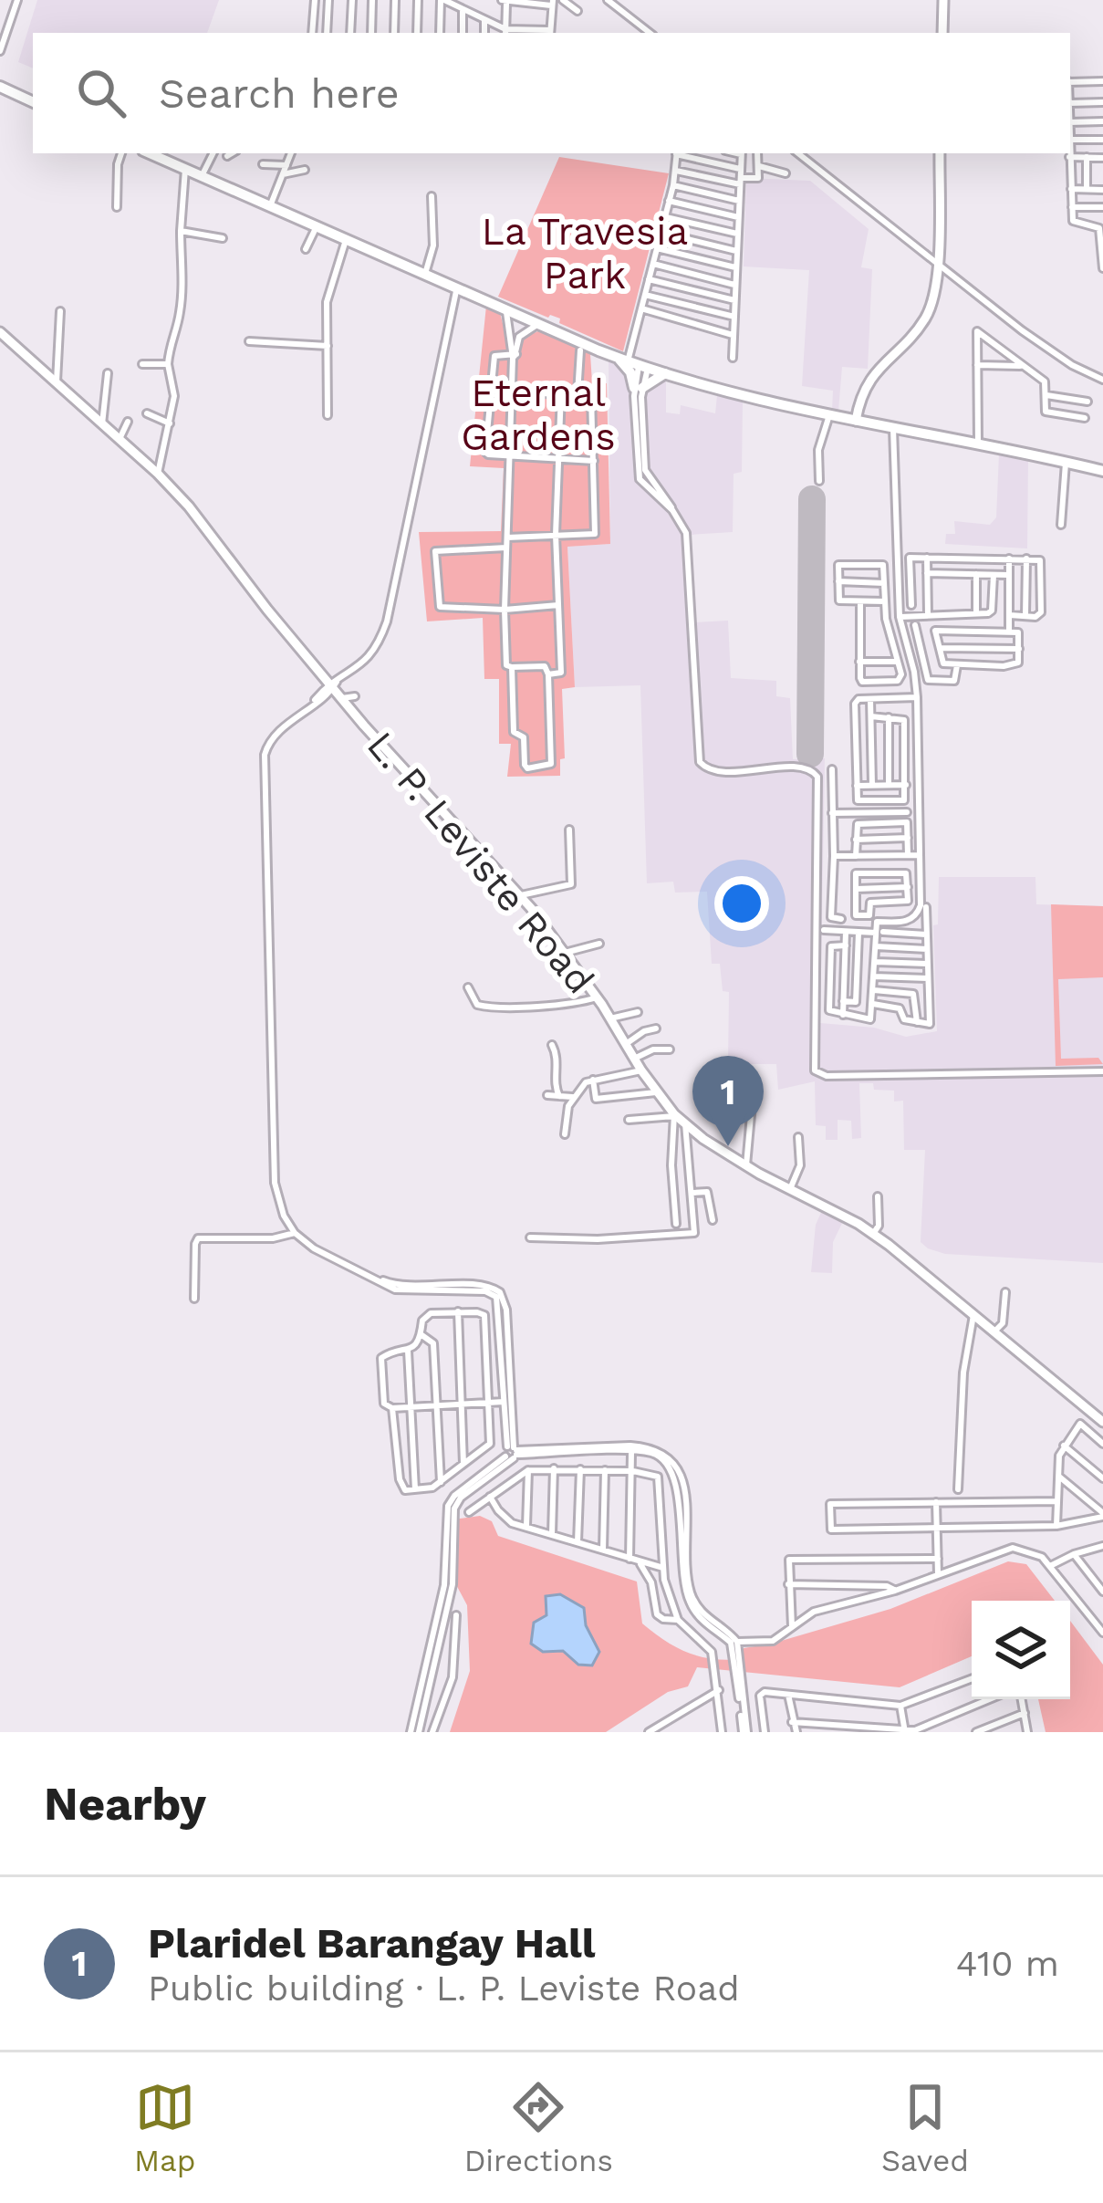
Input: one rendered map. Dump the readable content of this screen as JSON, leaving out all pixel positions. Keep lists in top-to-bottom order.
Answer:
{
  "streets": {
    "main road": ["L. P. Leviste Road"]
  },
  "parks": ["La Travesia Park", "Eternal Gardens"],
  "page": {
    "search": "Search here",
    "pins": "1",
    "heading": "Nearby",
    "list": [
      {
        "mark": "1",
        "name": "Plaridel Barangay Hall",
        "note": "Public building · L. P. Leviste Road",
        "value": "410 m"
      }
    ],
    "nav": ["Map", "Directions", "Saved"]
  }
}
